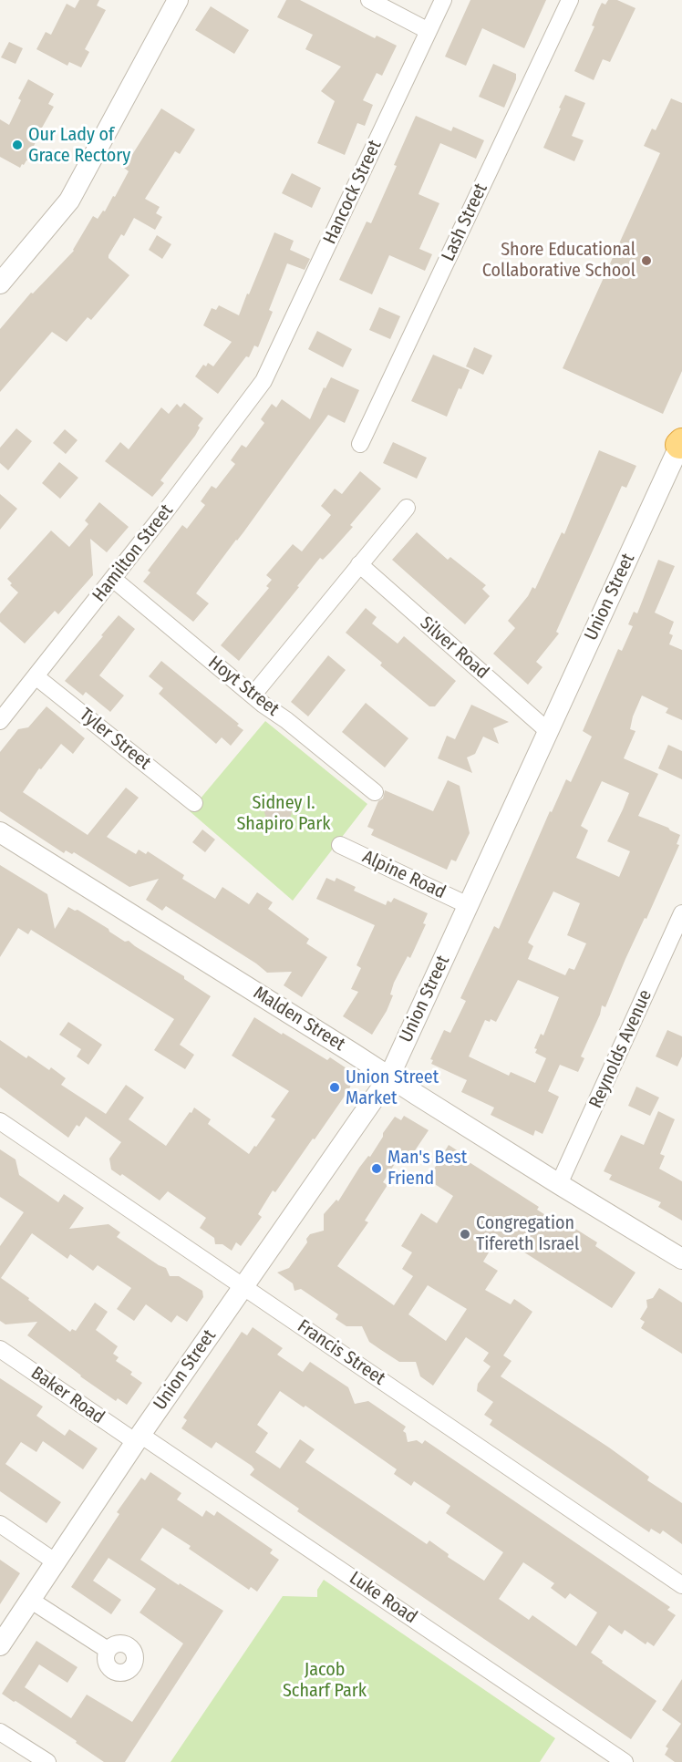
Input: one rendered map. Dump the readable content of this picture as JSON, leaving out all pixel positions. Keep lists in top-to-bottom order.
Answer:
{
  "streets": {
    "street": [
      "Hancock Street",
      "Lash Street",
      "Hamilton Street",
      "Union Street",
      "Silver Road",
      "Hoyt Street",
      "Tyler Street",
      "Alpine Road",
      "Malden Street",
      "Reynolds Avenue",
      "Francis Street",
      "Baker Road",
      "Luke Road"
    ]
  },
  "crossings": [
    ["Hancock Street", "Hamilton Street"],
    ["Hamilton Street", "Hoyt Street"],
    ["Hamilton Street", "Tyler Street"],
    ["Union Street", "Silver Road"],
    ["Union Street", "Alpine Road"],
    ["Union Street", "Malden Street"],
    ["Union Street", "Francis Street"],
    ["Union Street", "Baker Road"],
    ["Union Street", "Luke Road"],
    ["Malden Street", "Reynolds Avenue"],
    ["Baker Road", "Luke Road"]
  ],
  "parks": ["Sidney I. Shapiro Park", "Jacob Scharf Park"],
  "places": [
    "Our Lady of Grace Rectory",
    "Shore Educational Collaborative School",
    "Union Street Market",
    "Man's Best Friend",
    "Congregation Tifereth Israel"
  ]
}
